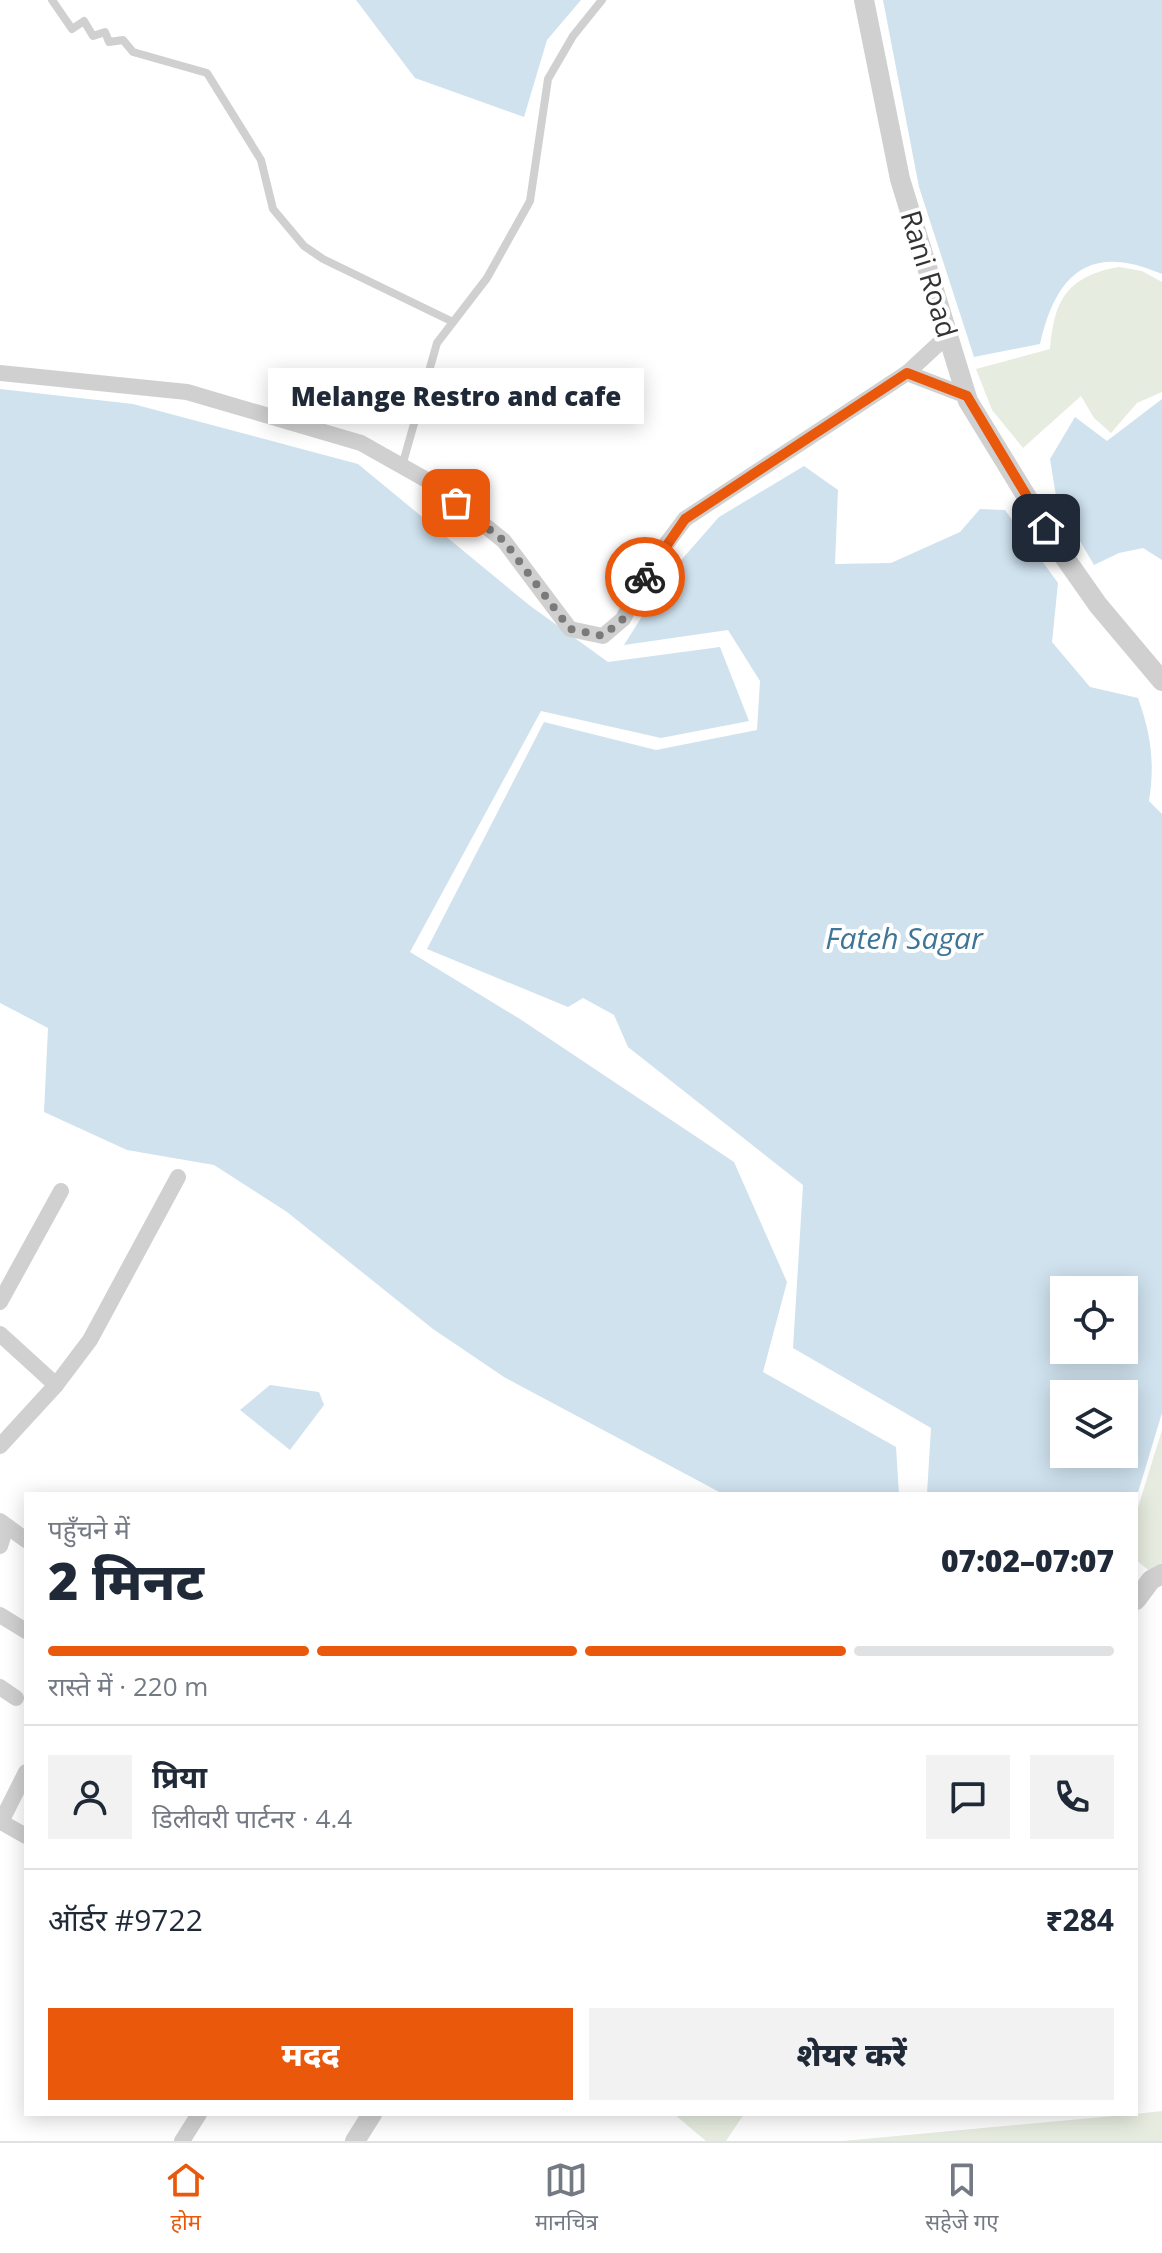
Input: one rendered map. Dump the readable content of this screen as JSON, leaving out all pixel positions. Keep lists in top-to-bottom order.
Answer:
{
  "streets": {
    "street": ["Rani Road"]
  },
  "water": ["Fateh Sagar"],
  "places": ["Melange Restro and cafe"],
  "page": {
    "bubble": "Melange Restro and cafe",
    "heading": ["2 मिनट", "पहुँचने में", "07:02–07:07"],
    "panel": [
      "प्रिया",
      "डिलीवरी पार्टनर · 4.4",
      "ऑर्डर #9722",
      "₹284"
    ],
    "bar": "रास्ते में · 220 m",
    "buttons": ["मदद", "शेयर करें"],
    "tabs": ["होम", "मानचित्र", "सहेजे गए"]
  }
}
